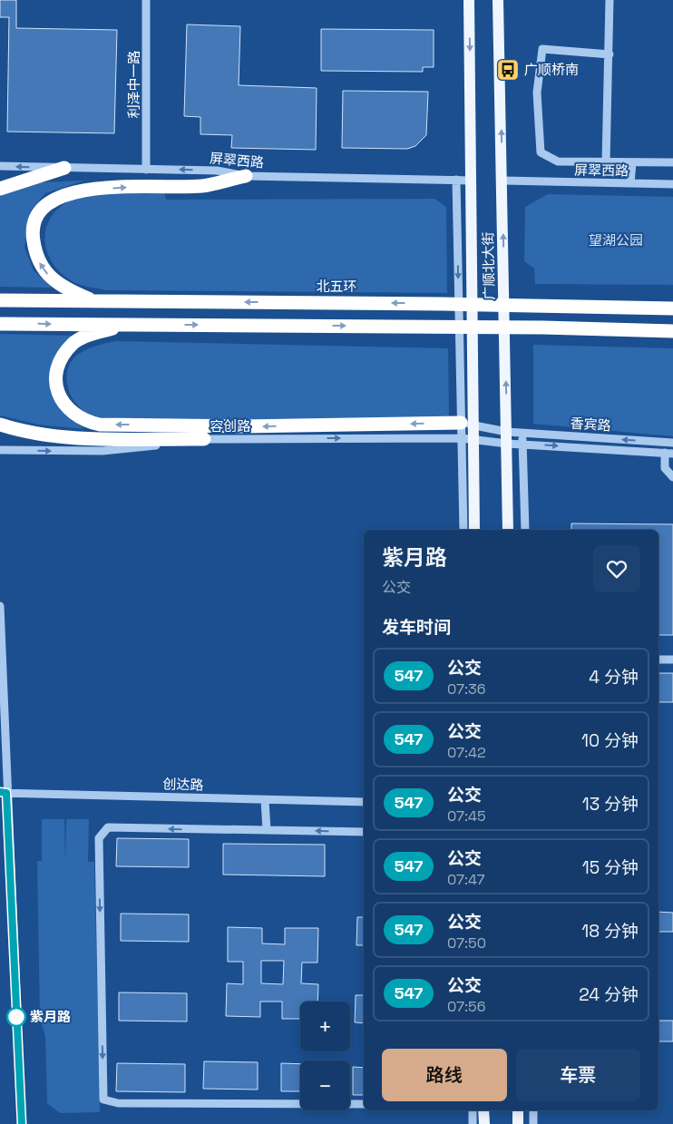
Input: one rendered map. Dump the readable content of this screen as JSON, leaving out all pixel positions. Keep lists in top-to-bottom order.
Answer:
{
  "streets": {
    "highway": ["北五环"],
    "main road": ["广顺北大街"],
    "street": [
      "利泽中一路",
      "屏翠西路",
      "香宾路",
      "容创路",
      "创达路"
    ]
  },
  "crossings": [
    ["利泽中一路", "屏翠西路"],
    ["屏翠西路", "广顺北大街"],
    ["广顺北大街", "香宾路"],
    ["广顺北大街", "容创路"],
    ["香宾路", "容创路"]
  ],
  "one_way": ["容创路"],
  "parks": ["望湖公园"],
  "places": {
    "bus stop": ["广顺桥南"],
    "other": ["紫月路"]
  },
  "lines": ["bus line 547"],
  "page": {
    "heading": [
      ["紫月路", "公交"],
      "发车时间"
    ],
    "list": [
      {
        "mark": "547",
        "name": "公交",
        "note": "07:36",
        "value": "4 分钟"
      },
      {
        "mark": "547",
        "name": "公交",
        "note": "07:42",
        "value": "10 分钟"
      },
      {
        "mark": "547",
        "name": "公交",
        "note": "07:45",
        "value": "13 分钟"
      },
      {
        "mark": "547",
        "name": "公交",
        "note": "07:47",
        "value": "15 分钟"
      },
      {
        "mark": "547",
        "name": "公交",
        "note": "07:50",
        "value": "18 分钟"
      },
      {
        "mark": "547",
        "name": "公交",
        "note": "07:56",
        "value": "24 分钟"
      }
    ],
    "map_buttons": ["+", "−"],
    "buttons": ["路线", "车票"]
  }
}
